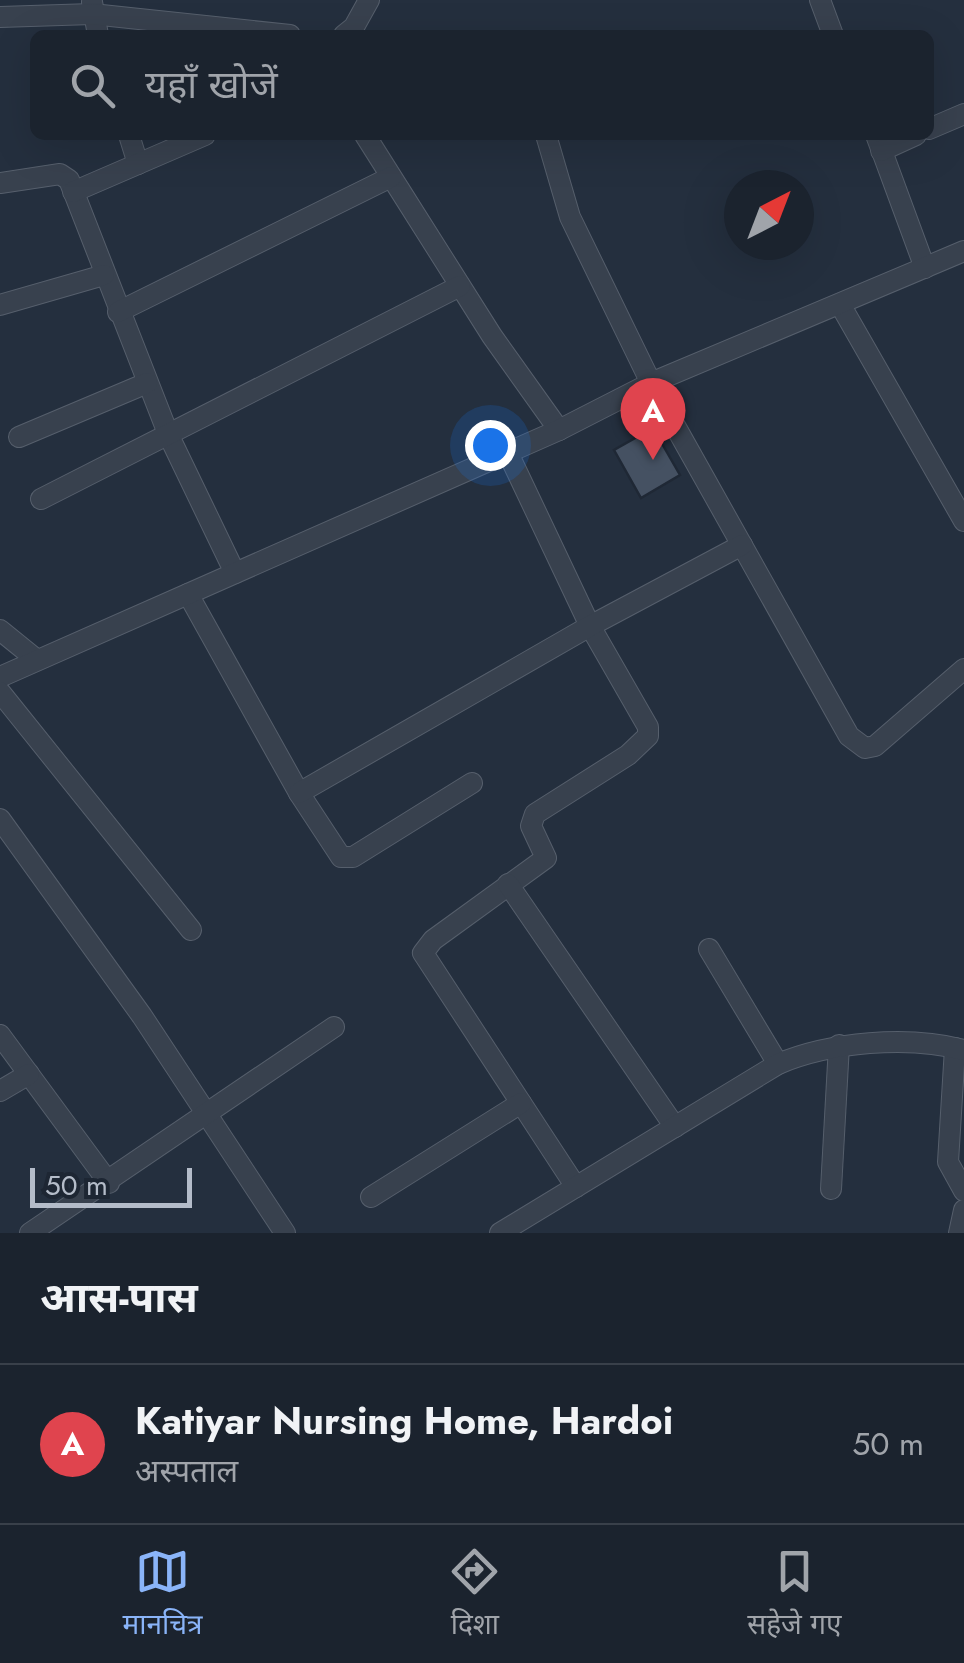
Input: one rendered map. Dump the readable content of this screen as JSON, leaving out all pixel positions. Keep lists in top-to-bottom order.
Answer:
{
  "scale_bar": "50 m",
  "north": "top right",
  "page": {
    "search": "यहाँ खोजें",
    "pins": "A",
    "scale": "50 m",
    "heading": "आस-पास",
    "list": [
      {
        "mark": "A",
        "name": "Katiyar Nursing Home, Hardoi",
        "note": "अस्पताल",
        "value": "50 m"
      }
    ],
    "nav": ["मानचित्र", "दिशा", "सहेजे गए"]
  }
}
